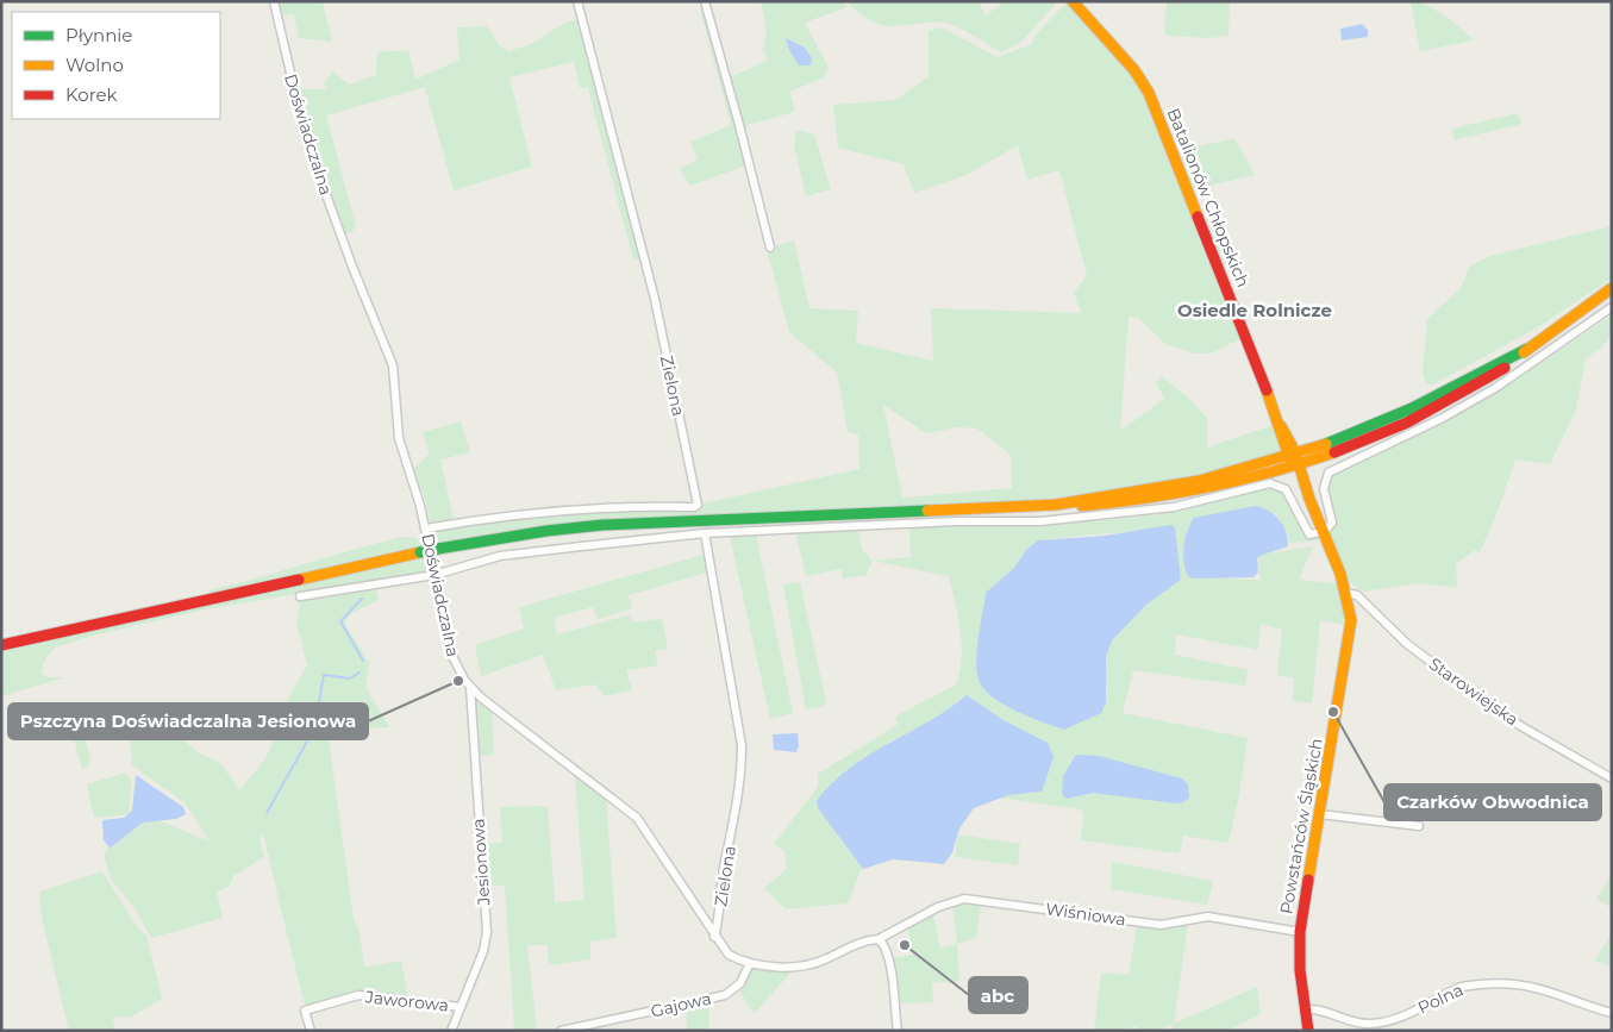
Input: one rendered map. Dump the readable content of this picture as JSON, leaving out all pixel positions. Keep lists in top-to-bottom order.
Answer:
{
  "streets": {
    "main road": ["Batalionów Chłopskich", "Powstańców Śląskich"],
    "street": [
      "Doświadczalna",
      "Zielona",
      "Starowiejska",
      "Jesionowa",
      "Wiśniowa",
      "Polna",
      "Jaworowa",
      "Gajowa"
    ]
  },
  "crossings": [
    ["Doświadczalna", "Zielona"],
    ["Doświadczalna", "Jesionowa"],
    ["Doświadczalna", "Wiśniowa"],
    ["Doświadczalna", "Gajowa"],
    ["Batalionów Chłopskich", "Starowiejska"],
    ["Batalionów Chłopskich", "Powstańców Śląskich"],
    ["Starowiejska", "Powstańców Śląskich"],
    ["Powstańców Śląskich", "Wiśniowa"],
    ["Powstańców Śląskich", "Polna"],
    ["Jesionowa", "Jaworowa"]
  ],
  "districts": ["Osiedle Rolnicze"],
  "places": ["Pszczyna Doświadczalna Jesionowa", "Czarków Obwodnica", "abc"],
  "legend": ["Płynnie", "Wolno", "Korek"]
}
